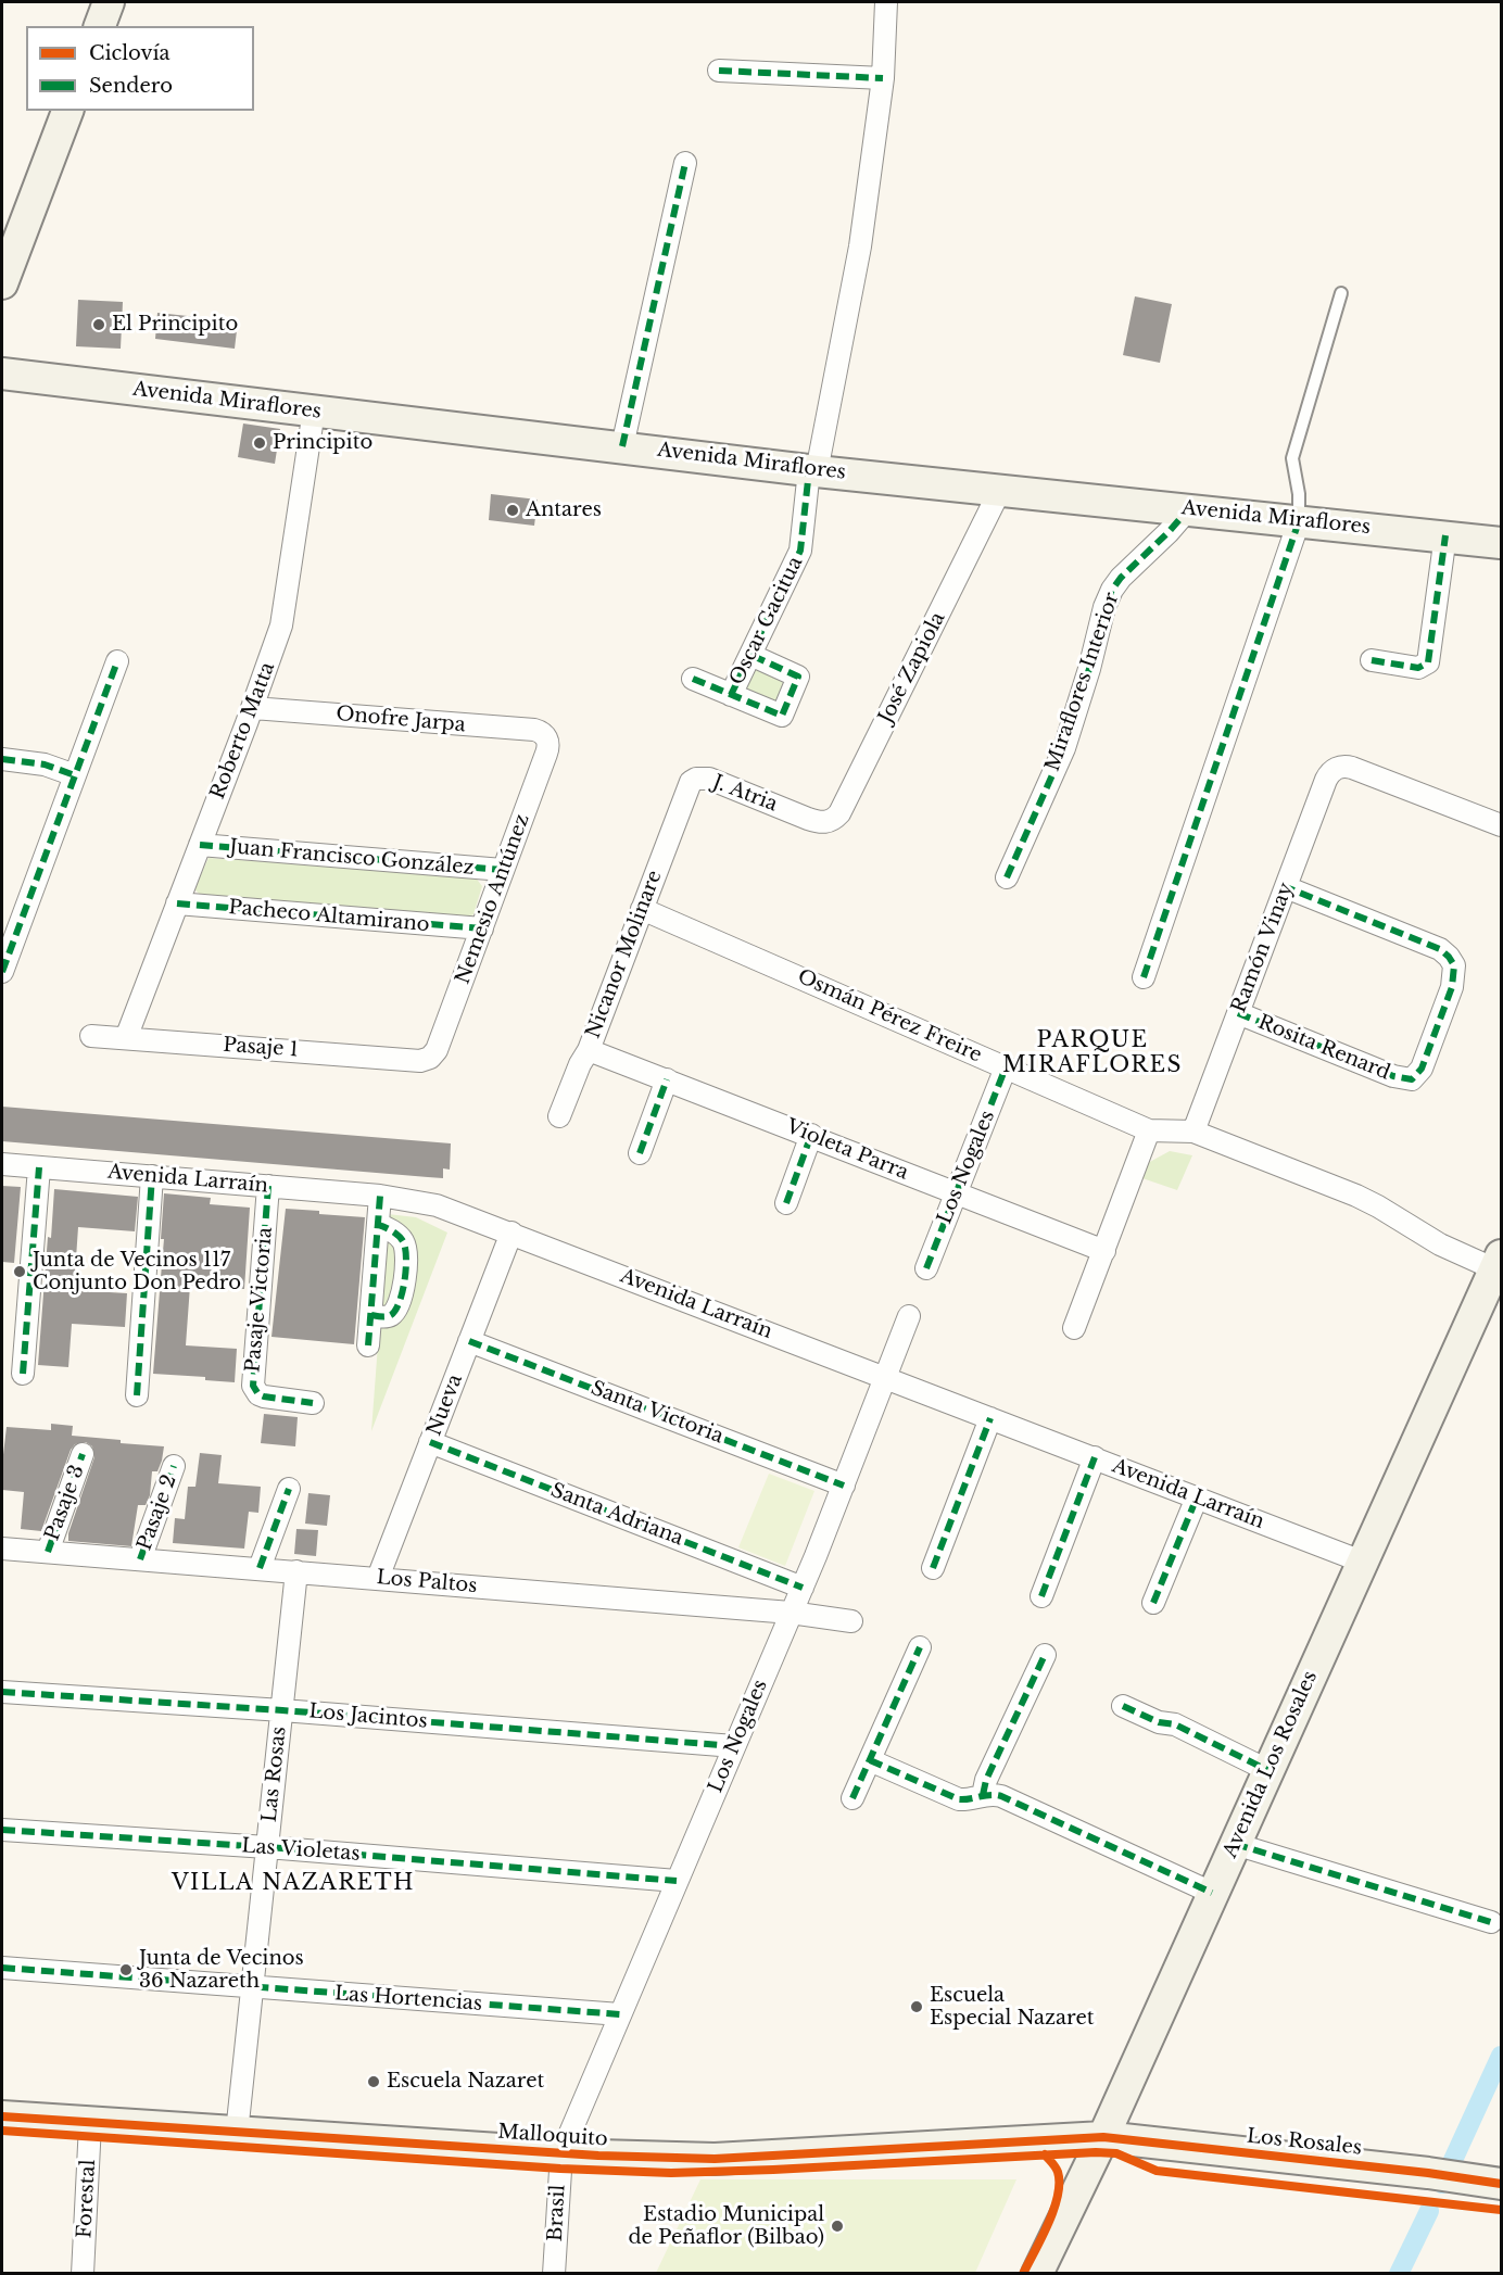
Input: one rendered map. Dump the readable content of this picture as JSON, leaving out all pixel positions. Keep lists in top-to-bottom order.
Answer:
{
  "streets": {
    "street": [
      "Avenida Miraflores",
      "Oscar Gacitua",
      "José Zapiola",
      "Miraflores Interior",
      "Onofre Jarpa",
      "Roberto Matta",
      "J. Atria",
      "Juan Francisco González",
      "Nemesio Antúnez",
      "Pacheco Altamirano",
      "Ramón Vinay",
      "Nicanor Molinare",
      "Osmán Pérez Freire",
      "Pasaje 1",
      "Rosita Renard",
      "Violeta Parra",
      "Los Nogales",
      "Avenida Larraín",
      "Pasaje Victoria",
      "Nueva",
      "Santa Victoria",
      "Pasaje 3",
      "Pasaje 2",
      "Santa Adriana",
      "Los Paltos",
      "Los Jacintos",
      "Avenida Los Rosales",
      "Las Rosas",
      "Las Violetas",
      "Las Hortencias",
      "Malloquito",
      "Los Rosales",
      "Forestal",
      "Brasil"
    ]
  },
  "crossings": [
    ["Avenida Miraflores", "Oscar Gacitua"],
    ["Avenida Miraflores", "José Zapiola"],
    ["Avenida Miraflores", "Miraflores Interior"],
    ["Avenida Miraflores", "Roberto Matta"],
    ["José Zapiola", "J. Atria"],
    ["Onofre Jarpa", "Roberto Matta"],
    ["Onofre Jarpa", "Nemesio Antúnez"],
    ["Roberto Matta", "Juan Francisco González"],
    ["Roberto Matta", "Pacheco Altamirano"],
    ["Roberto Matta", "Pasaje 1"],
    ["J. Atria", "Nicanor Molinare"],
    ["Juan Francisco González", "Nemesio Antúnez"],
    ["Nemesio Antúnez", "Pacheco Altamirano"],
    ["Nemesio Antúnez", "Pasaje 1"],
    ["Ramón Vinay", "Osmán Pérez Freire"],
    ["Ramón Vinay", "Rosita Renard"],
    ["Nicanor Molinare", "Osmán Pérez Freire"],
    ["Nicanor Molinare", "Violeta Parra"],
    ["Osmán Pérez Freire", "Los Nogales"],
    ["Osmán Pérez Freire", "Avenida Los Rosales"],
    ["Violeta Parra", "Los Nogales"],
    ["Los Nogales", "Avenida Larraín"],
    ["Los Nogales", "Santa Victoria"],
    ["Los Nogales", "Santa Adriana"],
    ["Los Nogales", "Los Paltos"],
    ["Los Nogales", "Los Jacintos"],
    ["Los Nogales", "Las Violetas"],
    ["Los Nogales", "Las Hortencias"],
    ["Los Nogales", "Malloquito"],
    ["Los Nogales", "Brasil"],
    ["Avenida Larraín", "Pasaje Victoria"],
    ["Avenida Larraín", "Nueva"],
    ["Avenida Larraín", "Avenida Los Rosales"],
    ["Nueva", "Santa Victoria"],
    ["Nueva", "Santa Adriana"],
    ["Nueva", "Los Paltos"],
    ["Pasaje 3", "Los Paltos"],
    ["Pasaje 2", "Los Paltos"],
    ["Los Paltos", "Las Rosas"],
    ["Los Jacintos", "Las Rosas"],
    ["Avenida Los Rosales", "Malloquito"],
    ["Avenida Los Rosales", "Los Rosales"],
    ["Las Rosas", "Las Violetas"],
    ["Las Rosas", "Las Hortencias"],
    ["Las Rosas", "Malloquito"],
    ["Malloquito", "Los Rosales"],
    ["Malloquito", "Forestal"],
    ["Malloquito", "Brasil"]
  ],
  "districts": ["PARQUE MIRAFLORES", "VILLA NAZARETH"],
  "places": [
    "El Principito",
    "Principito",
    "Antares",
    "Junta de Vecinos 117 Conjunto Don Pedro",
    "Junta de Vecinos 36 Nazareth",
    "Escuela Especial Nazaret",
    "Escuela Nazaret",
    "Estadio Municipal de Peñaflor (Bilbao)"
  ],
  "legend": ["Ciclovía", "Sendero"]
}
